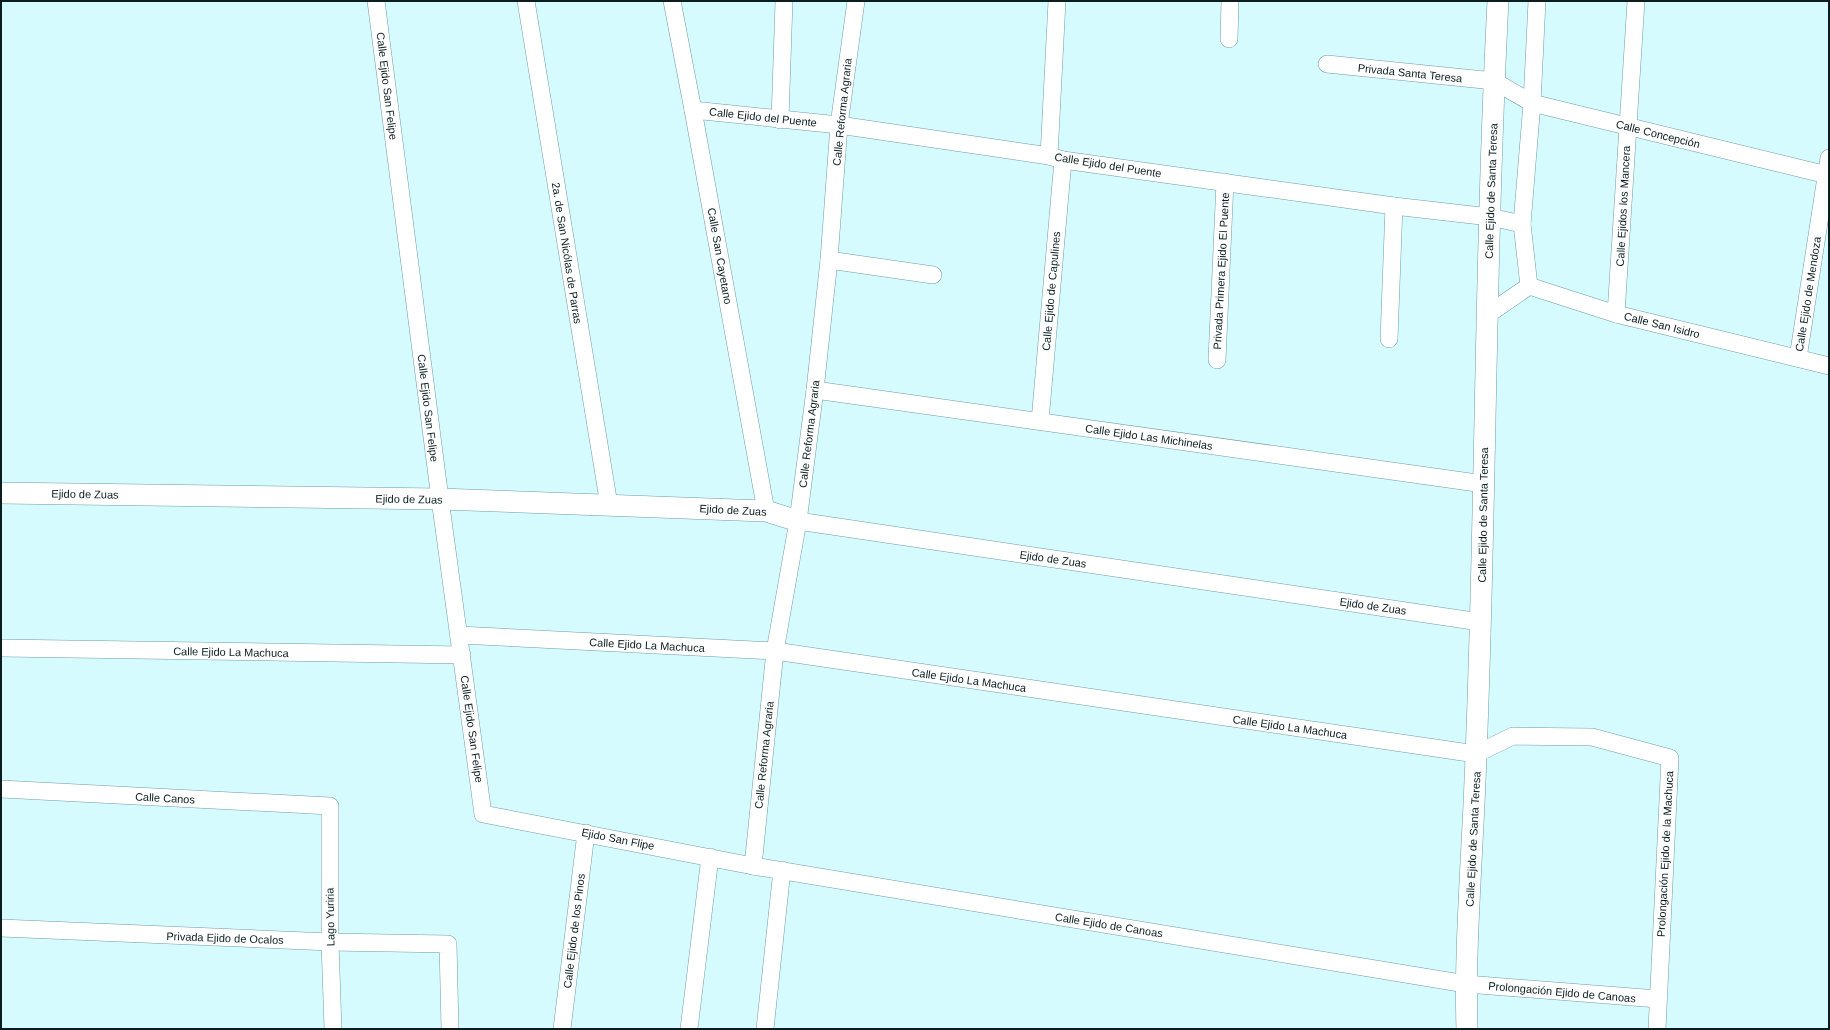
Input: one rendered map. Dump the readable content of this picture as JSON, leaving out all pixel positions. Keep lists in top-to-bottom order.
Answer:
{
  "streets": {
    "street": [
      "Privada Santa Teresa",
      "Calle Ejido San Felipe",
      "Calle Reforma Agraria",
      "Calle Ejido del Puente",
      "Calle Concepción",
      "Calle Ejido de Santa Teresa",
      "Calle Ejidos los Mancera",
      "2a. de San Nicólas de Parras",
      "Calle San Cayetano",
      "Privada Primera Ejido El Puente",
      "Calle Ejido de Capulines",
      "Calle Ejido de Mendoza",
      "Calle San Isidro",
      "Calle Ejido Las Michinelas",
      "Ejido de Zuas",
      "Calle Ejido La Machuca",
      "Calle Canos",
      "Ejido San Flipe",
      "Prolongación Ejido de la Machuca",
      "Lago Yuriria",
      "Calle Ejido de Canoas",
      "Calle Ejido de los Pinos",
      "Privada Ejido de Ocalos",
      "Prolongación Ejido de Canoas"
    ]
  },
  "crossings": [
    ["Privada Santa Teresa", "Calle Concepción"],
    ["Privada Santa Teresa", "Calle Ejido de Santa Teresa"],
    ["Calle Ejido San Felipe", "Ejido de Zuas"],
    ["Calle Ejido San Felipe", "Calle Ejido La Machuca"],
    ["Calle Ejido San Felipe", "Ejido San Flipe"],
    ["Calle Reforma Agraria", "Calle Ejido del Puente"],
    ["Calle Reforma Agraria", "Calle Ejido Las Michinelas"],
    ["Calle Reforma Agraria", "Ejido de Zuas"],
    ["Calle Reforma Agraria", "Calle Ejido La Machuca"],
    ["Calle Reforma Agraria", "Ejido San Flipe"],
    ["Calle Reforma Agraria", "Calle Ejido de Canoas"],
    ["Calle Ejido del Puente", "Calle Ejido de Santa Teresa"],
    ["Calle Ejido del Puente", "Calle San Cayetano"],
    ["Calle Ejido del Puente", "Privada Primera Ejido El Puente"],
    ["Calle Ejido del Puente", "Calle Ejido de Capulines"],
    ["Calle Concepción", "Calle Ejido de Santa Teresa"],
    ["Calle Concepción", "Calle Ejidos los Mancera"],
    ["Calle Concepción", "Calle Ejido de Mendoza"],
    ["Calle Ejido de Santa Teresa", "Calle Ejido Las Michinelas"],
    ["Calle Ejido de Santa Teresa", "Ejido de Zuas"],
    ["Calle Ejido de Santa Teresa", "Calle Ejido La Machuca"],
    ["Calle Ejido de Santa Teresa", "Prolongación Ejido de la Machuca"],
    ["Calle Ejido de Santa Teresa", "Calle Ejido de Canoas"],
    ["Calle Ejido de Santa Teresa", "Prolongación Ejido de Canoas"],
    ["Calle Ejidos los Mancera", "Calle San Isidro"],
    ["2a. de San Nicólas de Parras", "Ejido de Zuas"],
    ["Calle San Cayetano", "Ejido de Zuas"],
    ["Calle Ejido de Capulines", "Calle Ejido Las Michinelas"],
    ["Calle Ejido de Mendoza", "Calle San Isidro"],
    ["Calle Ejido La Machuca", "Prolongación Ejido de la Machuca"],
    ["Calle Canos", "Lago Yuriria"],
    ["Ejido San Flipe", "Calle Ejido de Canoas"],
    ["Ejido San Flipe", "Calle Ejido de los Pinos"],
    ["Prolongación Ejido de la Machuca", "Prolongación Ejido de Canoas"],
    ["Lago Yuriria", "Privada Ejido de Ocalos"],
    ["Calle Ejido de Canoas", "Prolongación Ejido de Canoas"]
  ]
}
